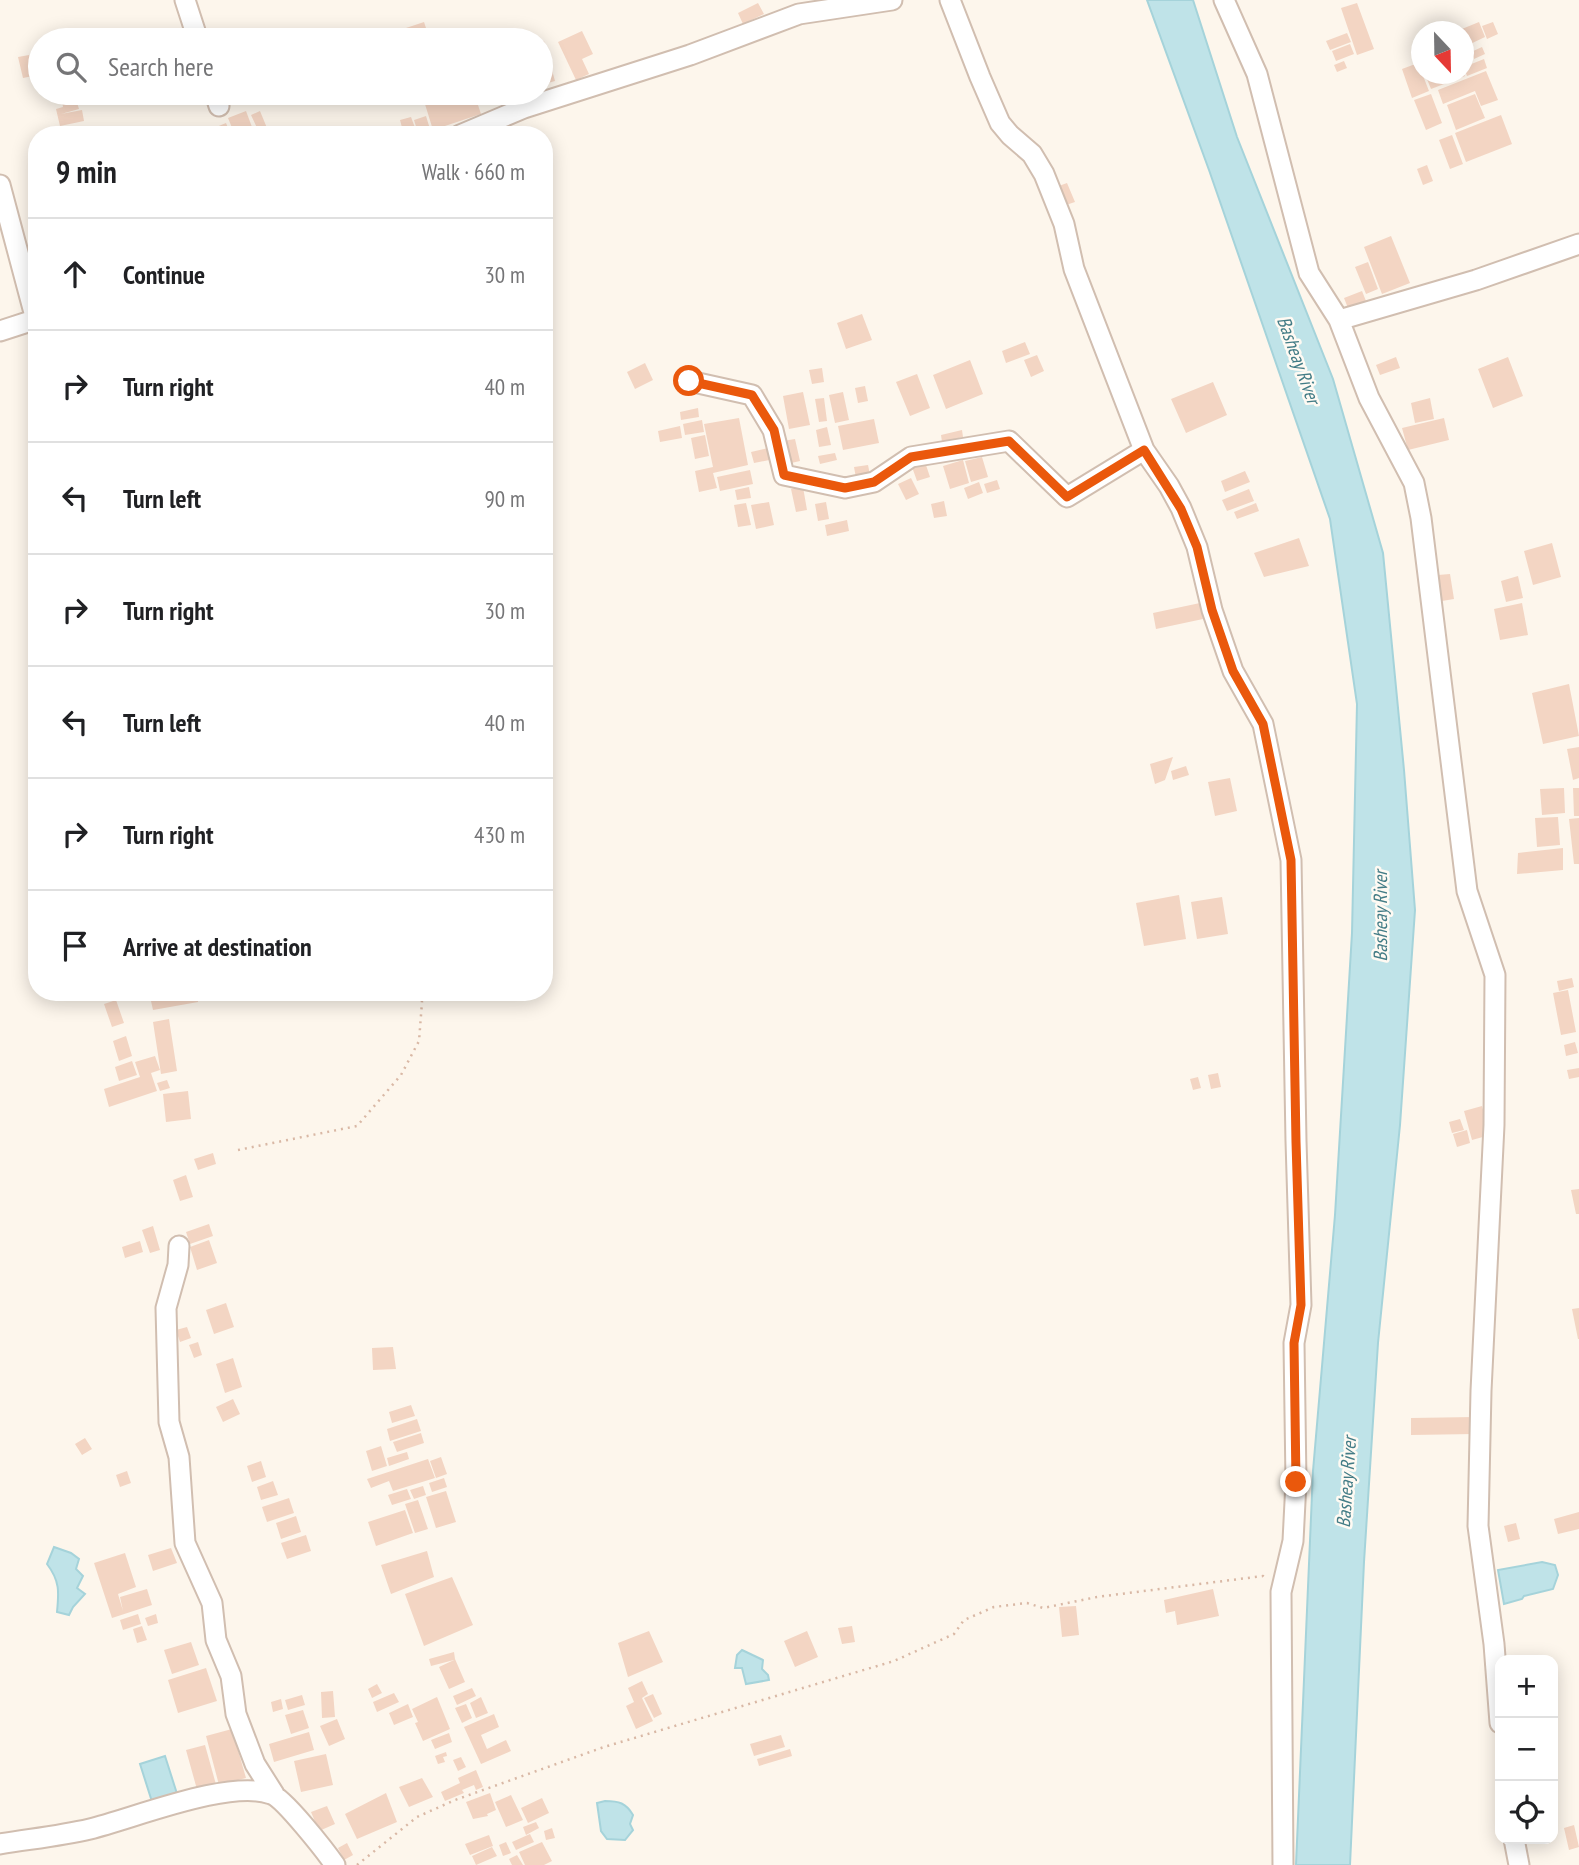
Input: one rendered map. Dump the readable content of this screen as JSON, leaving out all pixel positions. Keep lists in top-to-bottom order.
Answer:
{
  "water": ["Basheay River"],
  "north": "bottom",
  "page": {
    "search": "Search here",
    "heading": ["9 min", "Walk · 660 m"],
    "list": [
      ["Continue", "30 m"],
      ["Turn right", "40 m"],
      ["Turn left", "90 m"],
      ["Turn right", "30 m"],
      ["Turn left", "40 m"],
      ["Turn right", "430 m"],
      "Arrive at destination"
    ],
    "map_buttons": ["+", "−"]
  }
}
